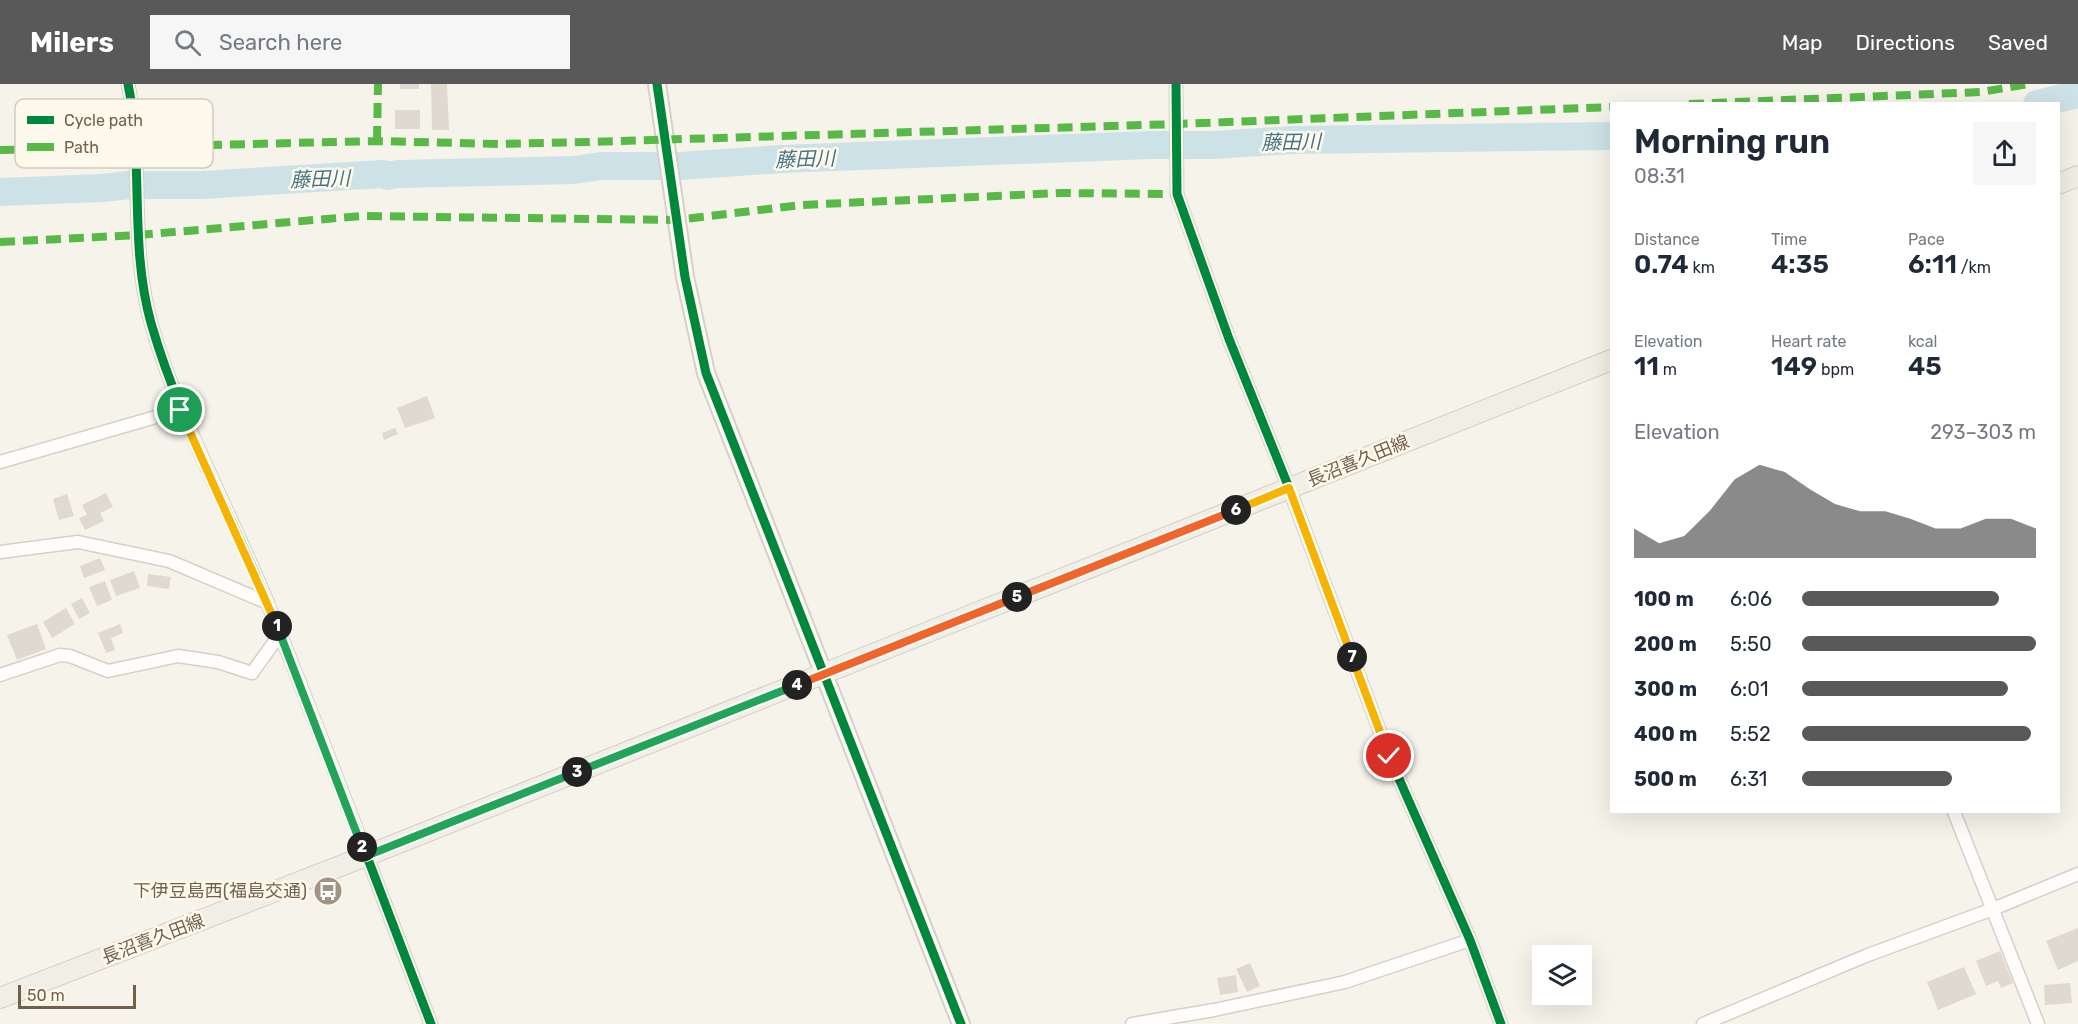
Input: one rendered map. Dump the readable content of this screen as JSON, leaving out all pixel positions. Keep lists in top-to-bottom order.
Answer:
{
  "streets": {
    "main road": ["長沼喜久田線"]
  },
  "water": ["藤田川"],
  "places": {
    "bus stop": ["下伊豆島西(福島交通)"]
  },
  "legend": ["Cycle path", "Path"],
  "scale_bar": "50 m",
  "page": {
    "header": "Milers",
    "search": "Search here",
    "nav": ["Map", "Directions", "Saved"],
    "heading": ["Morning run", "08:31"],
    "stats": [
      ["Distance", "0.74 km"],
      ["Time", "4:35"],
      ["Pace", "6:11 /km"],
      ["Elevation", "11 m"],
      ["Heart rate", "149 bpm"],
      ["kcal", "45"]
    ],
    "chart": ["Elevation", "293–303 m"],
    "pins": [
      "6",
      "5",
      "1",
      "7",
      "4",
      "3",
      "2"
    ],
    "list": [
      {
        "name": "100 m",
        "note": "6:06"
      },
      {
        "name": "200 m",
        "note": "5:50"
      },
      {
        "name": "300 m",
        "note": "6:01"
      },
      {
        "name": "400 m",
        "note": "5:52"
      },
      {
        "name": "500 m",
        "note": "6:31"
      }
    ],
    "scale": "50 m"
  }
}
